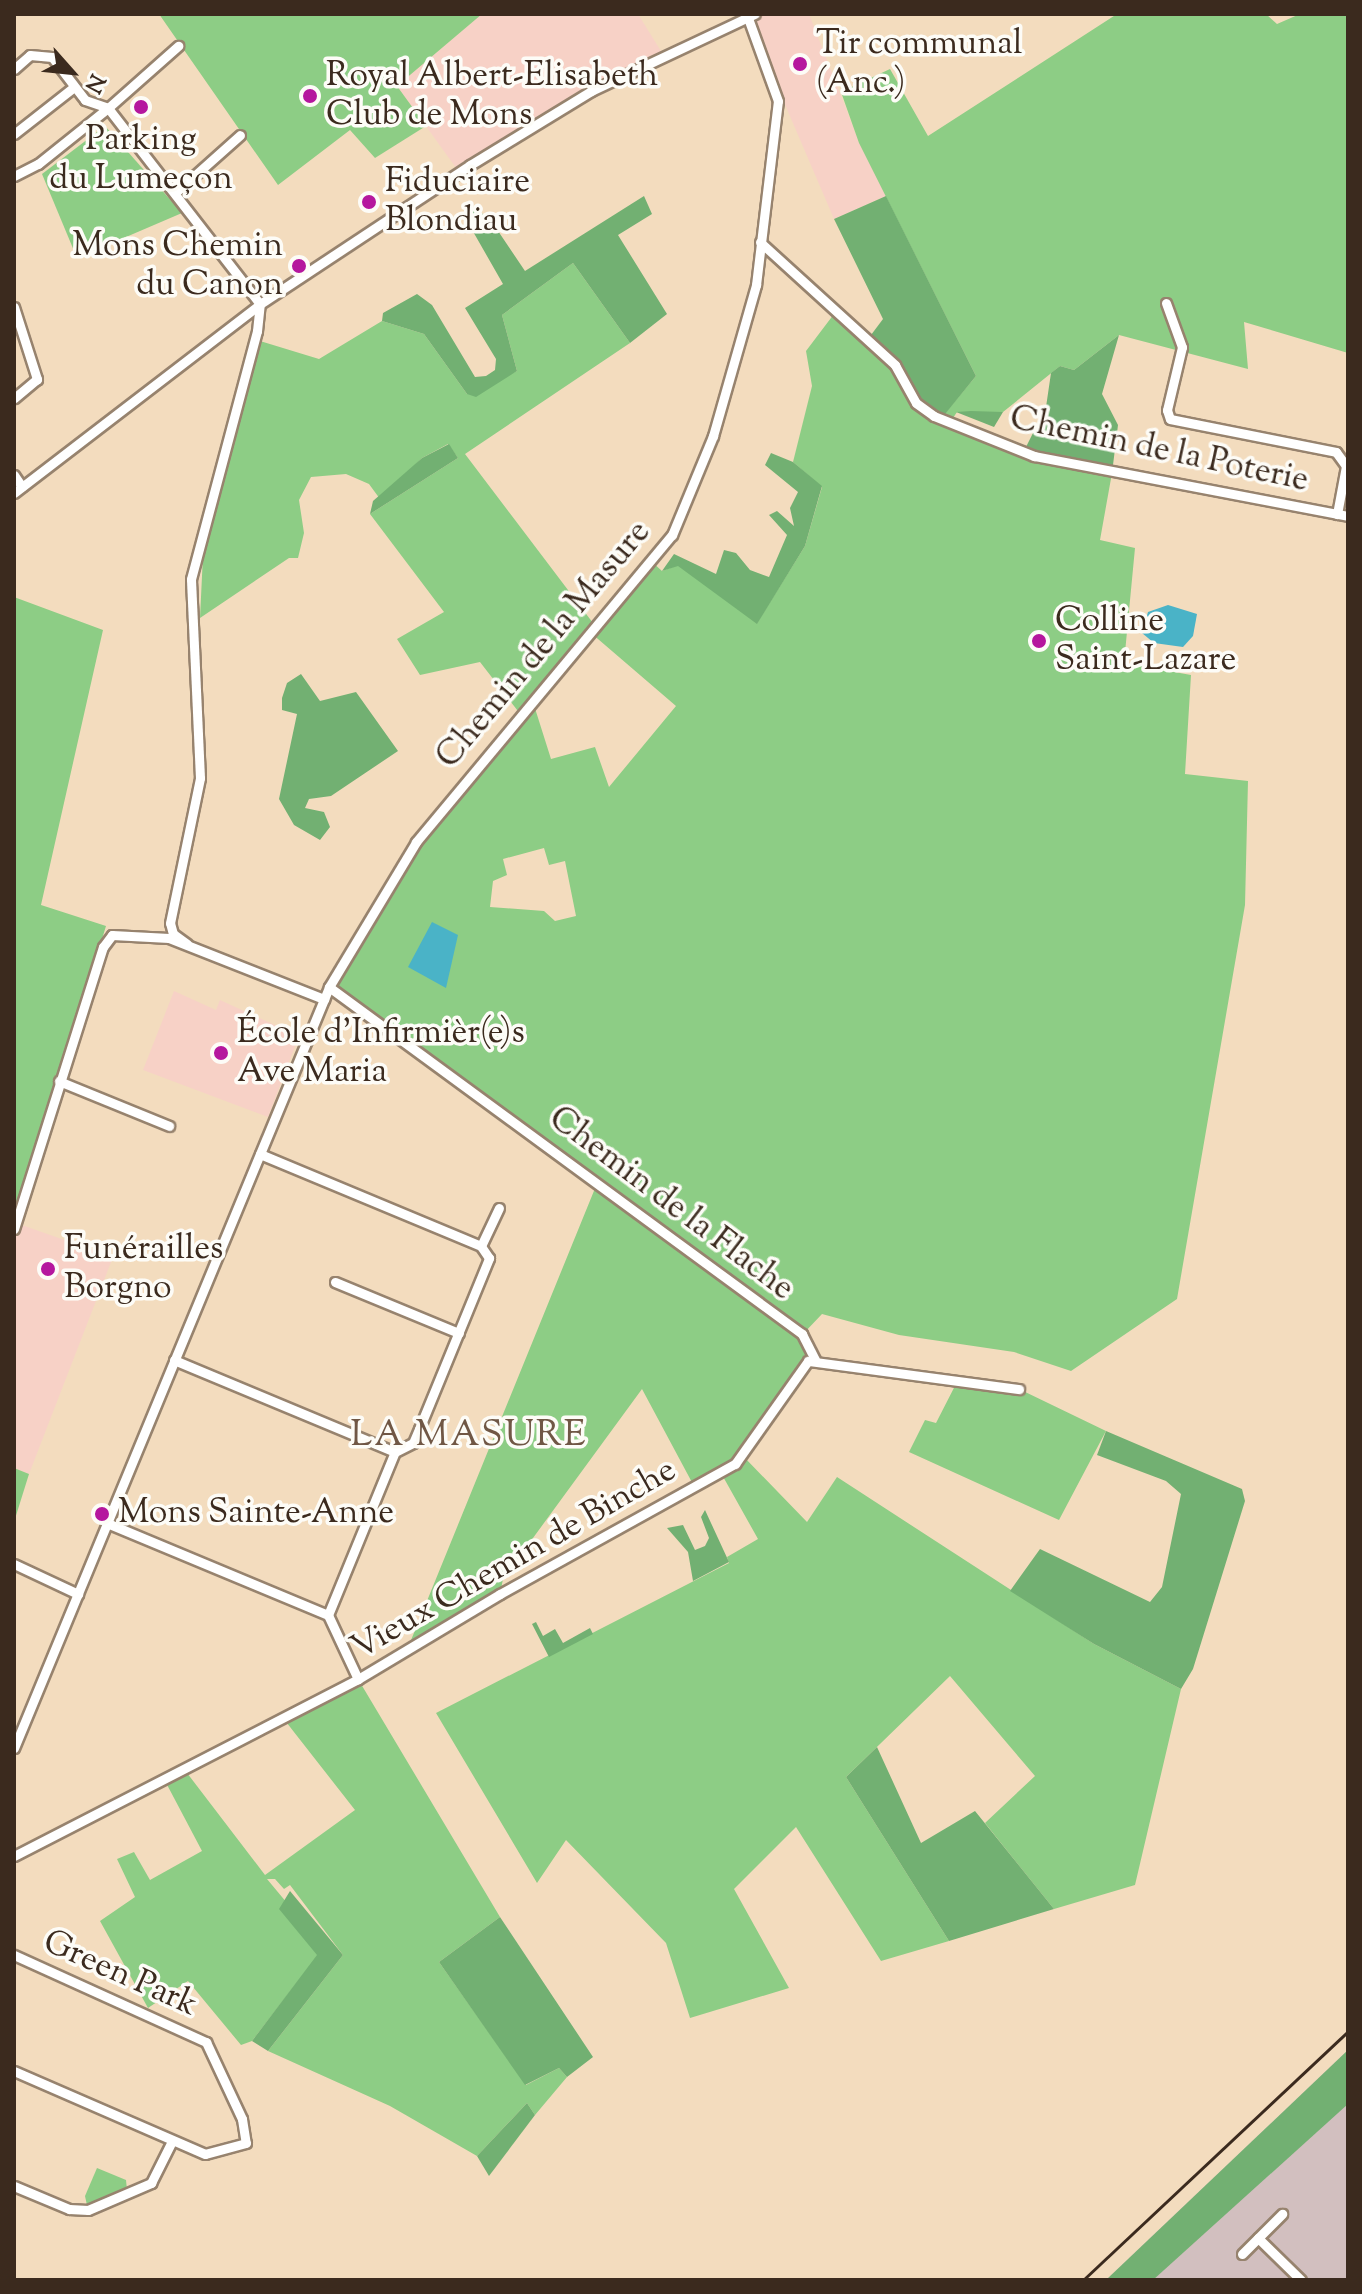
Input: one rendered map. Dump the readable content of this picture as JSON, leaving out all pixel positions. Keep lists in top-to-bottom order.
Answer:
{
  "streets": {
    "street": [
      "Chemin de la Poterie",
      "Chemin de la Masure",
      "Chemin de la Flache",
      "Vieux Chemin de Binche",
      "Green Park"
    ]
  },
  "crossings": [
    ["Chemin de la Poterie", "Chemin de la Masure"],
    ["Chemin de la Masure", "Chemin de la Flache"],
    ["Chemin de la Flache", "Vieux Chemin de Binche"]
  ],
  "districts": ["LA MASURE"],
  "places": [
    "Tir communal (Anc.)",
    "Royal Albert-Elisabeth Club de Mons",
    "Parking du Lumeçon",
    "Fiduciaire Blondiau",
    "Mons Chemin du Canon",
    "Colline Saint-Lazare",
    "École d'Infirmièr(e)s Ave Maria",
    "Funérailles Borgno",
    "Mons Sainte-Anne"
  ],
  "north": "bottom right"
}
